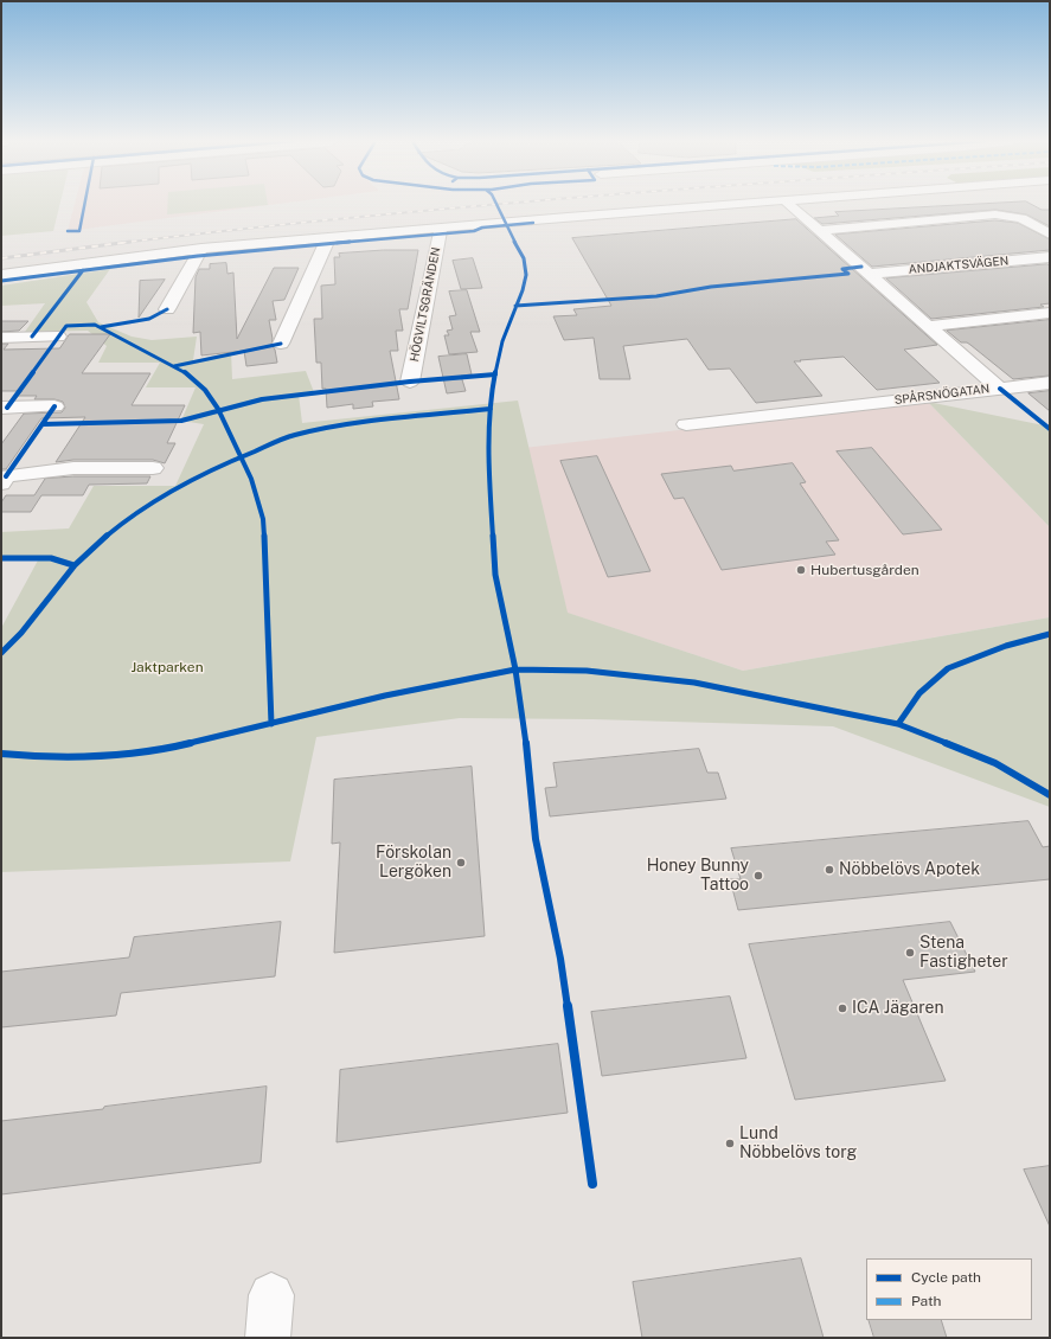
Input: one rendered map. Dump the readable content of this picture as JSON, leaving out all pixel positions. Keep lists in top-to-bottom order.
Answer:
{
  "streets": {
    "street": ["ANDJAKTSVÄGEN", "HÖGVILTSGRÄNDEN", "SPÅRSNÖGATAN"]
  },
  "crossings": [
    ["ANDJAKTSVÄGEN", "SPÅRSNÖGATAN"]
  ],
  "parks": ["Jaktparken"],
  "places": [
    "Hubertusgården",
    "Förskolan Lergöken",
    "Nöbbelövs Apotek",
    "Honey Bunny Tattoo",
    "Stena Fastigheter",
    "ICA Jägaren",
    "Lund Nöbbelövs torg"
  ],
  "legend": ["Cycle path", "Path"]
}
